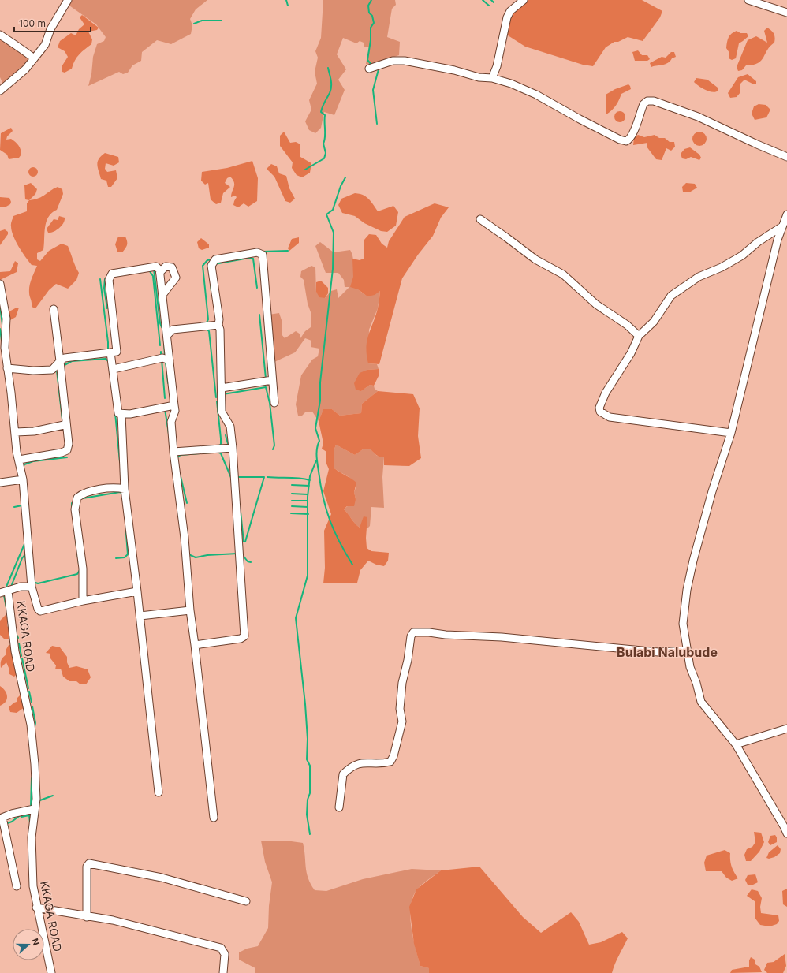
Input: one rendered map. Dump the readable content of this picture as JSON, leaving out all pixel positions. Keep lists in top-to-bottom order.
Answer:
{
  "streets": {
    "street": ["KKAGA ROAD"]
  },
  "districts": ["Bulabi Nalubude"],
  "scale_bar": "100 m",
  "north": "right"
}
